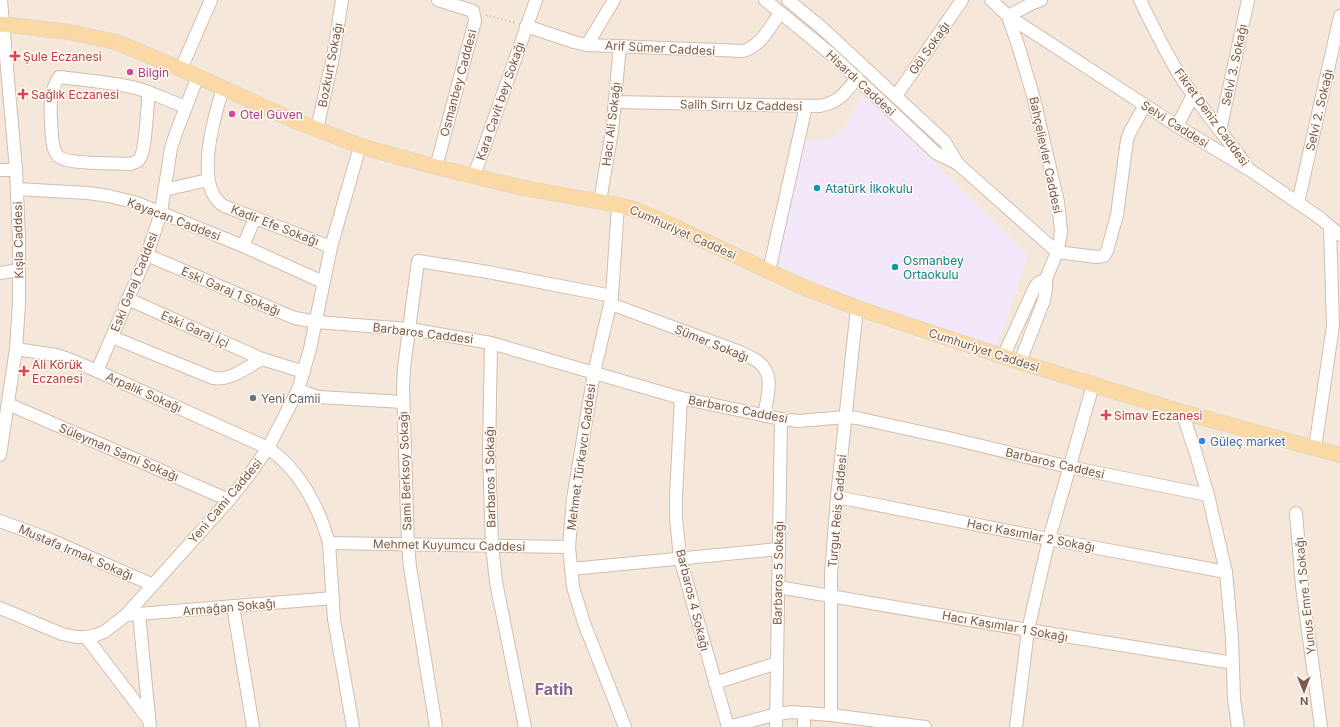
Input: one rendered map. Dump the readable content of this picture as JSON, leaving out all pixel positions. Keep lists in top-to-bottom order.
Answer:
{
  "streets": {
    "main road": ["Cumhuriyet Caddesi"],
    "street": [
      "Arif Sümer Caddesi",
      "Göl Sokağı",
      "Bozkurt Sokağı",
      "Selvi 3. Sokağı",
      "Osmanbey Caddesi",
      "Hisardı Caddesi",
      "Kara Cavit bey Sokağı",
      "Salih Sırrı Uz Caddesi",
      "Selvi 2. Sokağı",
      "Fikret Deniz Caddesi",
      "Hacı Ali Sokağı",
      "Selvi Caddesi",
      "Bahçelievler Caddesi",
      "Kayacan Caddesi",
      "Kadir Efe Sokağı",
      "Kışla Caddesi",
      "Eski Garaj Caddesi",
      "Eski Garaj 1 Sokağı",
      "Eski Garaj İçi",
      "Barbaros Caddesi",
      "Sümer Sokağı",
      "Arpalık Sokağı",
      "Süleyman Sami Sokağı",
      "Mehmet Türkavcı Caddesi",
      "Sami Berksoy Sokağı",
      "Barbaros 1 Sokağı",
      "Yeni Cami Caddesi",
      "Turgut Reis Caddesi",
      "Hacı Kasımlar 2 Sokağı",
      "Mehmet Kuyumcu Caddesi",
      "Mustafa Irmak Sokağı",
      "Barbaros 5 Sokağı",
      "Yunus Emre 1 Sokağı",
      "Barbaros 4 Sokağı",
      "Armağan Sokağı",
      "Hacı Kasımlar 1 Sokağı"
    ]
  },
  "crossings": [
    ["Arif Sümer Caddesi", "Hisardı Caddesi"],
    ["Arif Sümer Caddesi", "Kara Cavit bey Sokağı"],
    ["Arif Sümer Caddesi", "Hacı Ali Sokağı"],
    ["Göl Sokağı", "Hisardı Caddesi"],
    ["Bozkurt Sokağı", "Cumhuriyet Caddesi"],
    ["Selvi 3. Sokağı", "Fikret Deniz Caddesi"],
    ["Osmanbey Caddesi", "Cumhuriyet Caddesi"],
    ["Hisardı Caddesi", "Salih Sırrı Uz Caddesi"],
    ["Hisardı Caddesi", "Bahçelievler Caddesi"],
    ["Kara Cavit bey Sokağı", "Cumhuriyet Caddesi"],
    ["Salih Sırrı Uz Caddesi", "Hacı Ali Sokağı"],
    ["Selvi 2. Sokağı", "Selvi Caddesi"],
    ["Fikret Deniz Caddesi", "Selvi Caddesi"],
    ["Hacı Ali Sokağı", "Cumhuriyet Caddesi"],
    ["Selvi Caddesi", "Bahçelievler Caddesi"],
    ["Bahçelievler Caddesi", "Cumhuriyet Caddesi"],
    ["Kayacan Caddesi", "Kışla Caddesi"],
    ["Kayacan Caddesi", "Eski Garaj Caddesi"],
    ["Kayacan Caddesi", "Yeni Cami Caddesi"],
    ["Kadir Efe Sokağı", "Cumhuriyet Caddesi"],
    ["Kadir Efe Sokağı", "Yeni Cami Caddesi"],
    ["Cumhuriyet Caddesi", "Kışla Caddesi"],
    ["Cumhuriyet Caddesi", "Eski Garaj Caddesi"],
    ["Cumhuriyet Caddesi", "Mehmet Türkavcı Caddesi"],
    ["Cumhuriyet Caddesi", "Yeni Cami Caddesi"],
    ["Cumhuriyet Caddesi", "Turgut Reis Caddesi"],
    ["Kışla Caddesi", "Arpalık Sokağı"],
    ["Kışla Caddesi", "Süleyman Sami Sokağı"],
    ["Eski Garaj Caddesi", "Eski Garaj 1 Sokağı"],
    ["Eski Garaj Caddesi", "Eski Garaj İçi"],
    ["Eski Garaj Caddesi", "Arpalık Sokağı"],
    ["Eski Garaj 1 Sokağı", "Barbaros Caddesi"],
    ["Eski Garaj 1 Sokağı", "Yeni Cami Caddesi"],
    ["Eski Garaj İçi", "Yeni Cami Caddesi"],
    ["Barbaros Caddesi", "Sümer Sokağı"],
    ["Barbaros Caddesi", "Mehmet Türkavcı Caddesi"],
    ["Barbaros Caddesi", "Sami Berksoy Sokağı"],
    ["Barbaros Caddesi", "Barbaros 1 Sokağı"],
    ["Barbaros Caddesi", "Yeni Cami Caddesi"],
    ["Barbaros Caddesi", "Turgut Reis Caddesi"],
    ["Barbaros Caddesi", "Barbaros 5 Sokağı"],
    ["Barbaros Caddesi", "Barbaros 4 Sokağı"],
    ["Sümer Sokağı", "Mehmet Türkavcı Caddesi"],
    ["Sümer Sokağı", "Sami Berksoy Sokağı"],
    ["Arpalık Sokağı", "Yeni Cami Caddesi"],
    ["Arpalık Sokağı", "Mehmet Kuyumcu Caddesi"],
    ["Arpalık Sokağı", "Armağan Sokağı"],
    ["Süleyman Sami Sokağı", "Yeni Cami Caddesi"],
    ["Mehmet Türkavcı Caddesi", "Mehmet Kuyumcu Caddesi"],
    ["Sami Berksoy Sokağı", "Mehmet Kuyumcu Caddesi"],
    ["Barbaros 1 Sokağı", "Mehmet Kuyumcu Caddesi"],
    ["Yeni Cami Caddesi", "Mustafa Irmak Sokağı"],
    ["Yeni Cami Caddesi", "Armağan Sokağı"],
    ["Turgut Reis Caddesi", "Hacı Kasımlar 2 Sokağı"],
    ["Turgut Reis Caddesi", "Hacı Kasımlar 1 Sokağı"],
    ["Barbaros 5 Sokağı", "Hacı Kasımlar 1 Sokağı"]
  ],
  "districts": ["Fatih"],
  "places": {
    "health": [
      "Şule Eczanesi",
      "Sağlık Eczanesi",
      "Ali Körük Eczanesi",
      "Simav Eczanesi"
    ],
    "other": [
      "Bilgin",
      "Otel Güven",
      "Atatürk İlkokulu",
      "Osmanbey Ortaokulu",
      "Yeni Camii",
      "Güleç market"
    ]
  },
  "north": "bottom"
}
